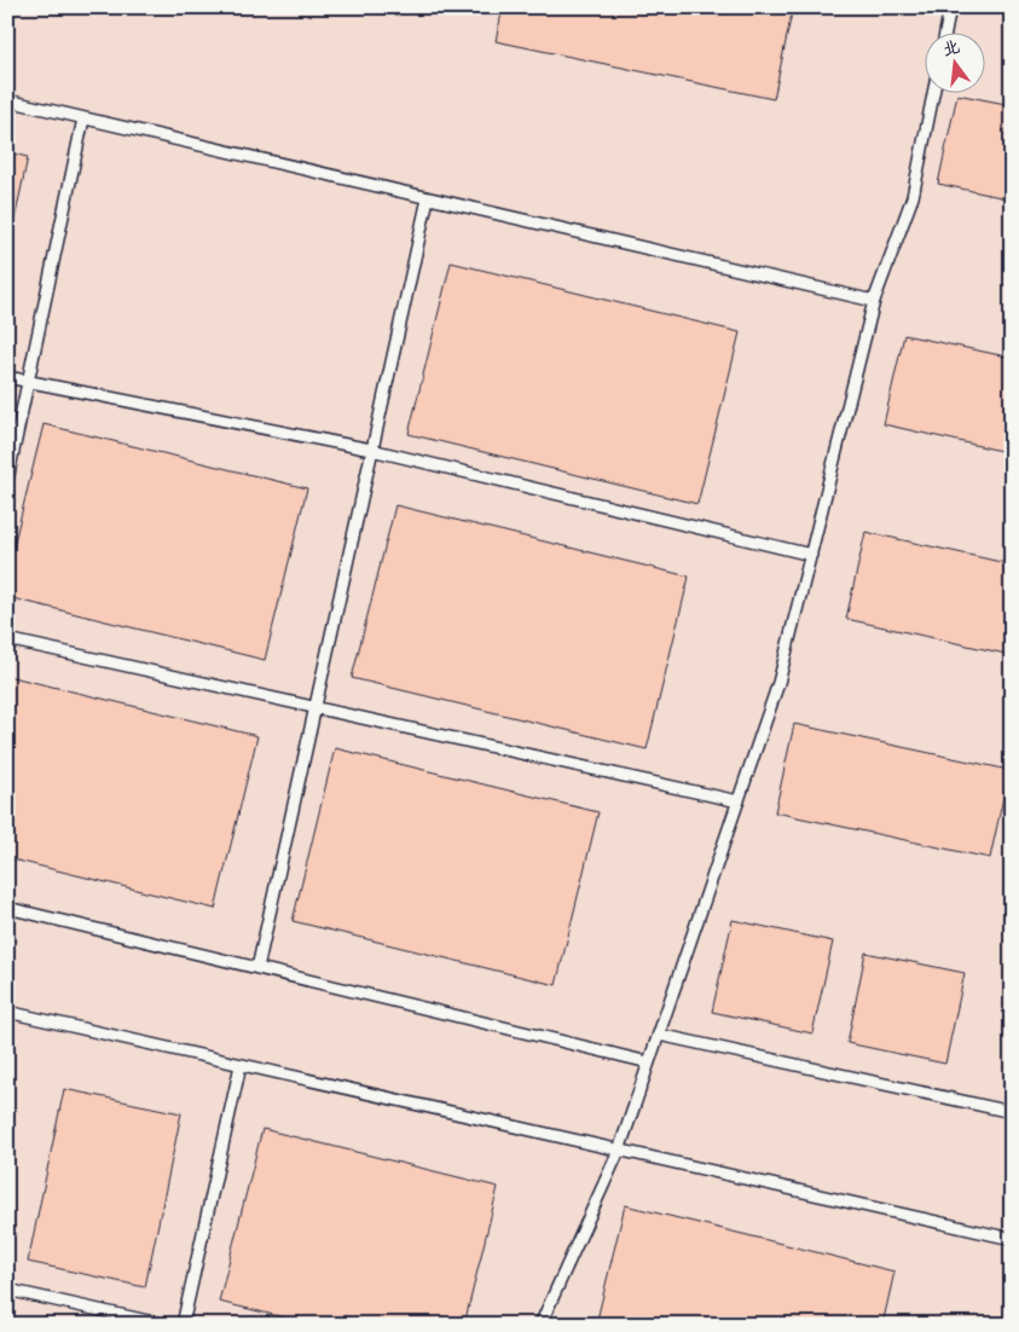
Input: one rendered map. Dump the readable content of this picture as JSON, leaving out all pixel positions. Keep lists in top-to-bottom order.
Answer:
{
  "north": "top"
}
